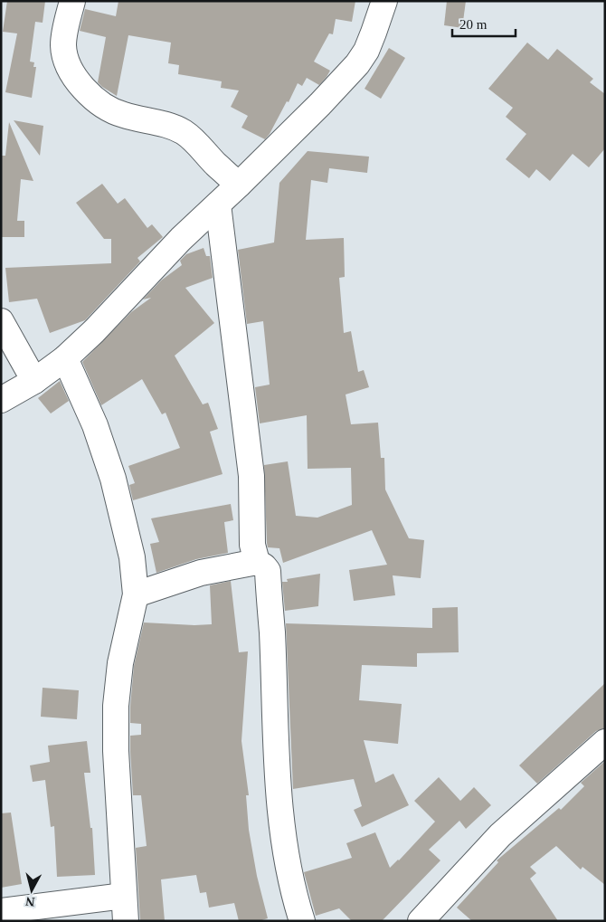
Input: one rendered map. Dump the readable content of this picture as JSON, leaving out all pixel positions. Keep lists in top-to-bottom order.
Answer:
{
  "scale_bar": "20 m",
  "north": "bottom"
}
